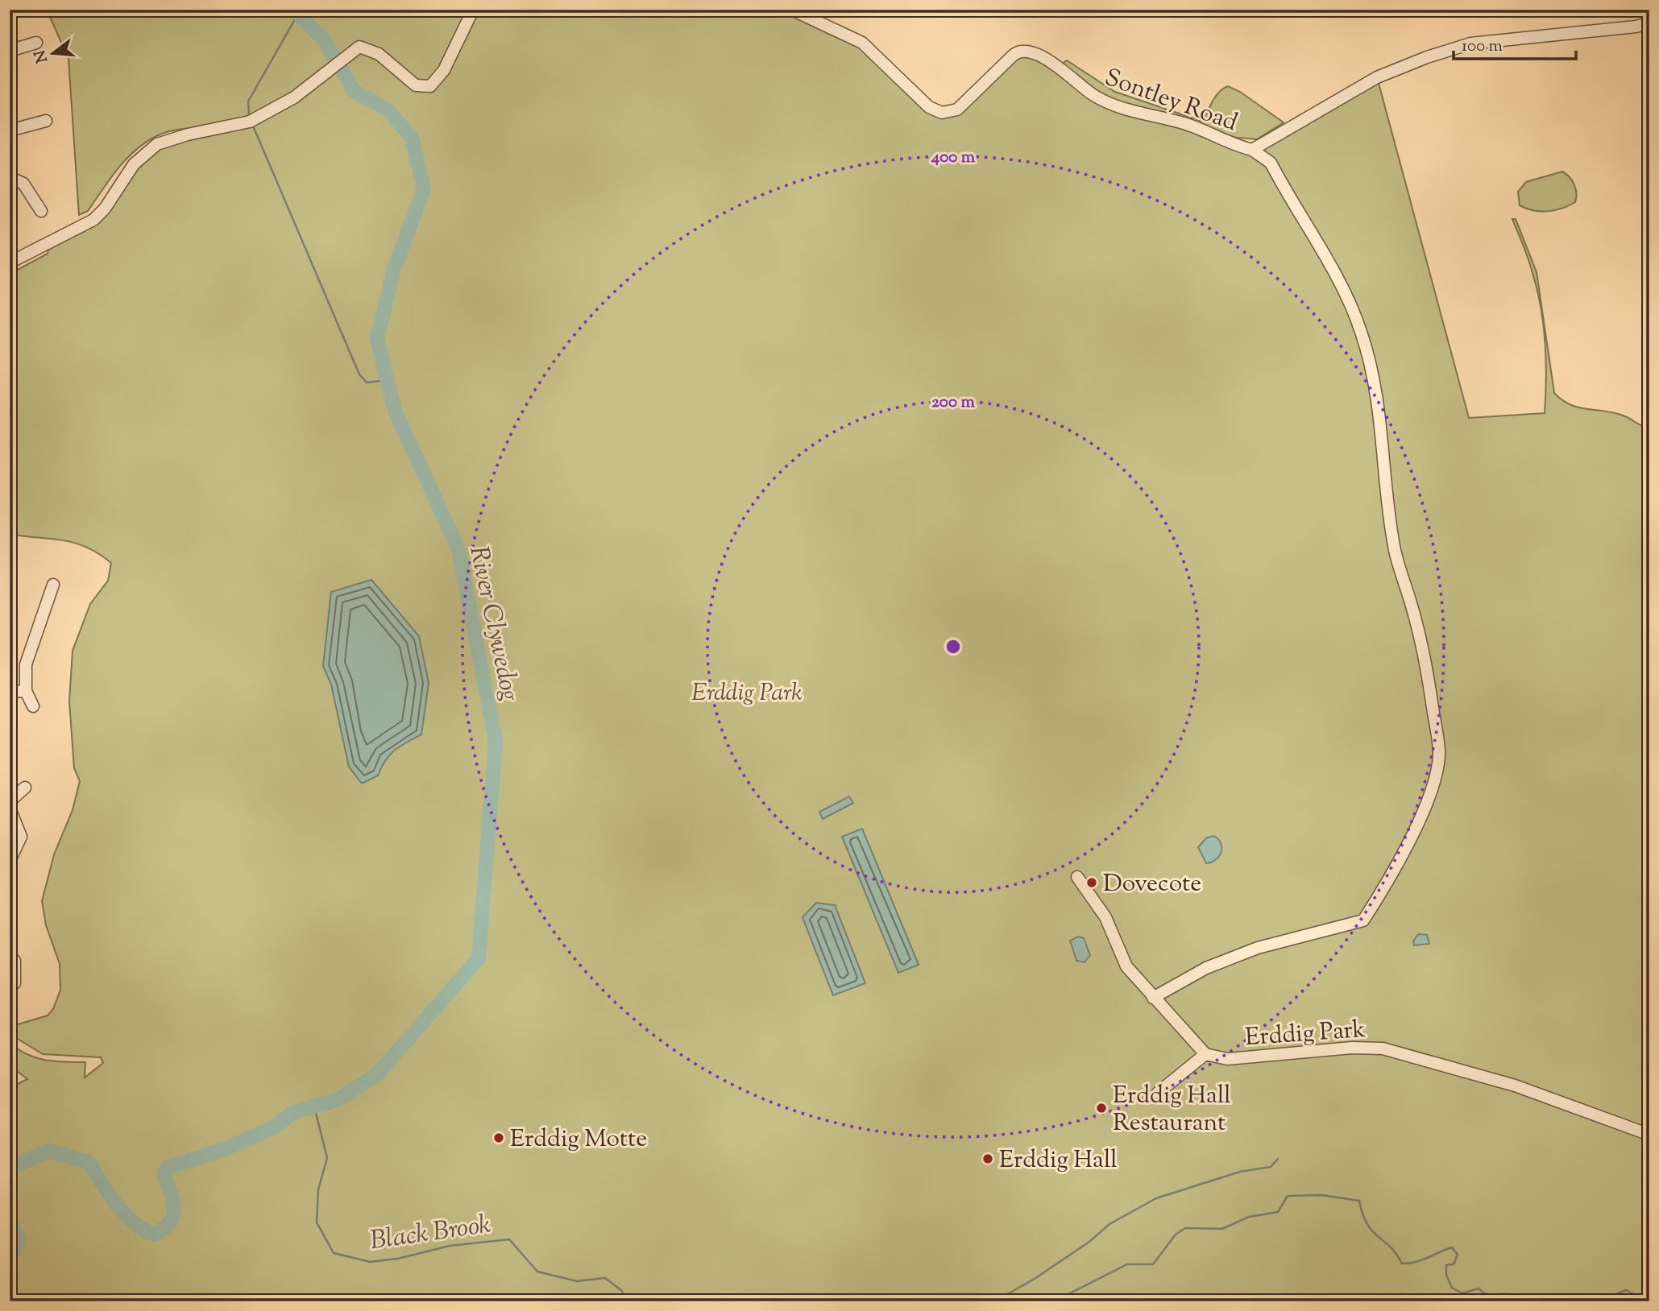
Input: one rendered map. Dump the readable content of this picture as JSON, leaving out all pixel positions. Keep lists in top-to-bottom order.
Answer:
{
  "streets": {
    "street": ["Sontley Road", "Erddig Park"]
  },
  "water": ["River Clywedog", "Black Brook"],
  "parks": ["Erddig Park"],
  "places": [
    "Dovecote",
    "Erddig Hall Restaurant",
    "Erddig Motte",
    "Erddig Hall"
  ],
  "scale_bar": "100 m",
  "north": "left",
  "rings": ["400 m", "200 m"]
}
